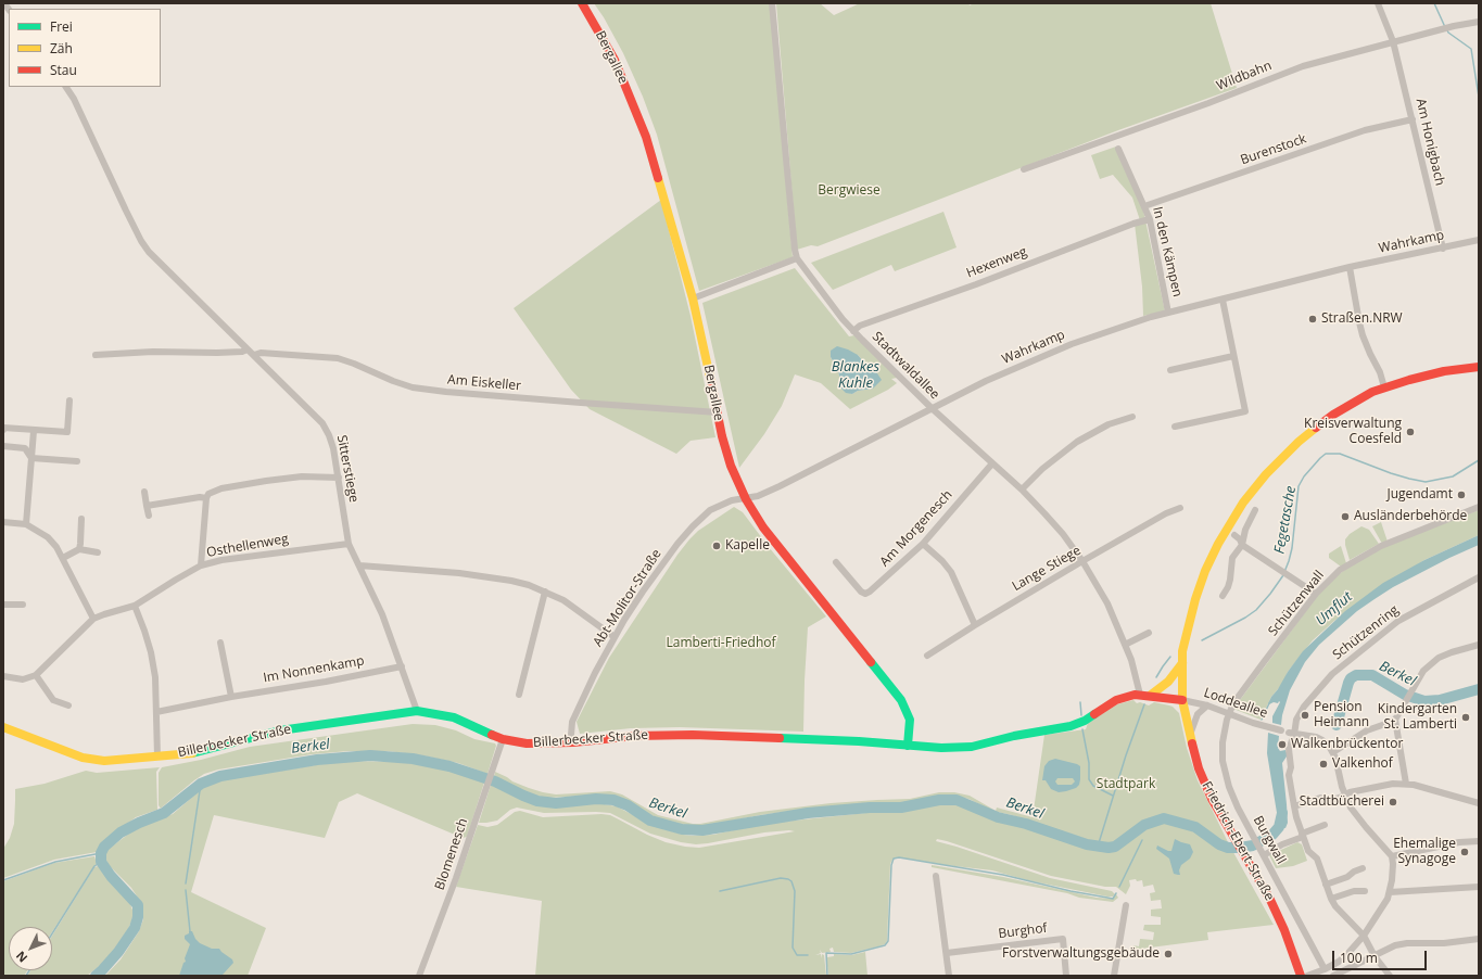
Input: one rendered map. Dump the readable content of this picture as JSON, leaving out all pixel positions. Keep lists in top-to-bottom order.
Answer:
{
  "streets": {
    "main road": ["Bergallee", "Billerbecker Straße", "Friedrich-Ebert-Straße"],
    "street": [
      "Wildbahn",
      "Am Honigbach",
      "Burenstock",
      "Wahrkamp",
      "In den Kämpen",
      "Hexenweg",
      "Stadtwaldallee",
      "Am Eiskeller",
      "Sitterstiege",
      "Am Morgenesch",
      "Osthellenweg",
      "Lange Stiege",
      "Abt-Molitor-Straße",
      "Schützenwall",
      "Schützenring",
      "Im Nonnenkamp",
      "Loddeallee",
      "Burgwall",
      "Blomenesch",
      "Burghof"
    ]
  },
  "crossings": [
    ["Bergallee", "Wahrkamp"],
    ["Bergallee", "Am Eiskeller"],
    ["Bergallee", "Abt-Molitor-Straße"],
    ["Bergallee", "Billerbecker Straße"],
    ["Wildbahn", "Am Honigbach"],
    ["Am Honigbach", "Burenstock"],
    ["Am Honigbach", "Wahrkamp"],
    ["Burenstock", "In den Kämpen"],
    ["Wahrkamp", "In den Kämpen"],
    ["Wahrkamp", "Stadtwaldallee"],
    ["Wahrkamp", "Abt-Molitor-Straße"],
    ["In den Kämpen", "Hexenweg"],
    ["Hexenweg", "Stadtwaldallee"],
    ["Stadtwaldallee", "Am Morgenesch"],
    ["Stadtwaldallee", "Lange Stiege"],
    ["Stadtwaldallee", "Billerbecker Straße"],
    ["Am Eiskeller", "Sitterstiege"],
    ["Sitterstiege", "Osthellenweg"],
    ["Sitterstiege", "Im Nonnenkamp"],
    ["Sitterstiege", "Billerbecker Straße"],
    ["Abt-Molitor-Straße", "Billerbecker Straße"],
    ["Schützenwall", "Loddeallee"],
    ["Schützenwall", "Burgwall"],
    ["Loddeallee", "Billerbecker Straße"],
    ["Loddeallee", "Burgwall"],
    ["Loddeallee", "Friedrich-Ebert-Straße"],
    ["Billerbecker Straße", "Friedrich-Ebert-Straße"],
    ["Billerbecker Straße", "Blomenesch"]
  ],
  "water": [
    "Blankes Kuhle",
    "Fegetasche",
    "Umflut",
    "Berkel"
  ],
  "parks": ["Bergwiese", "Lamberti-Friedhof", "Stadtpark"],
  "places": [
    "Straßen.NRW",
    "Kreisverwaltung Coesfeld",
    "Jugendamt",
    "Ausländerbehörde",
    "Kapelle",
    "Pension Heimann",
    "Kindergarten St. Lamberti",
    "Walkenbrückentor",
    "Valkenhof",
    "Stadtbücherei",
    "Ehemalige Synagoge",
    "Forstverwaltungsgebäude"
  ],
  "legend": ["Frei", "Zäh", "Stau"],
  "scale_bar": "100 m",
  "north": "bottom left"
}
